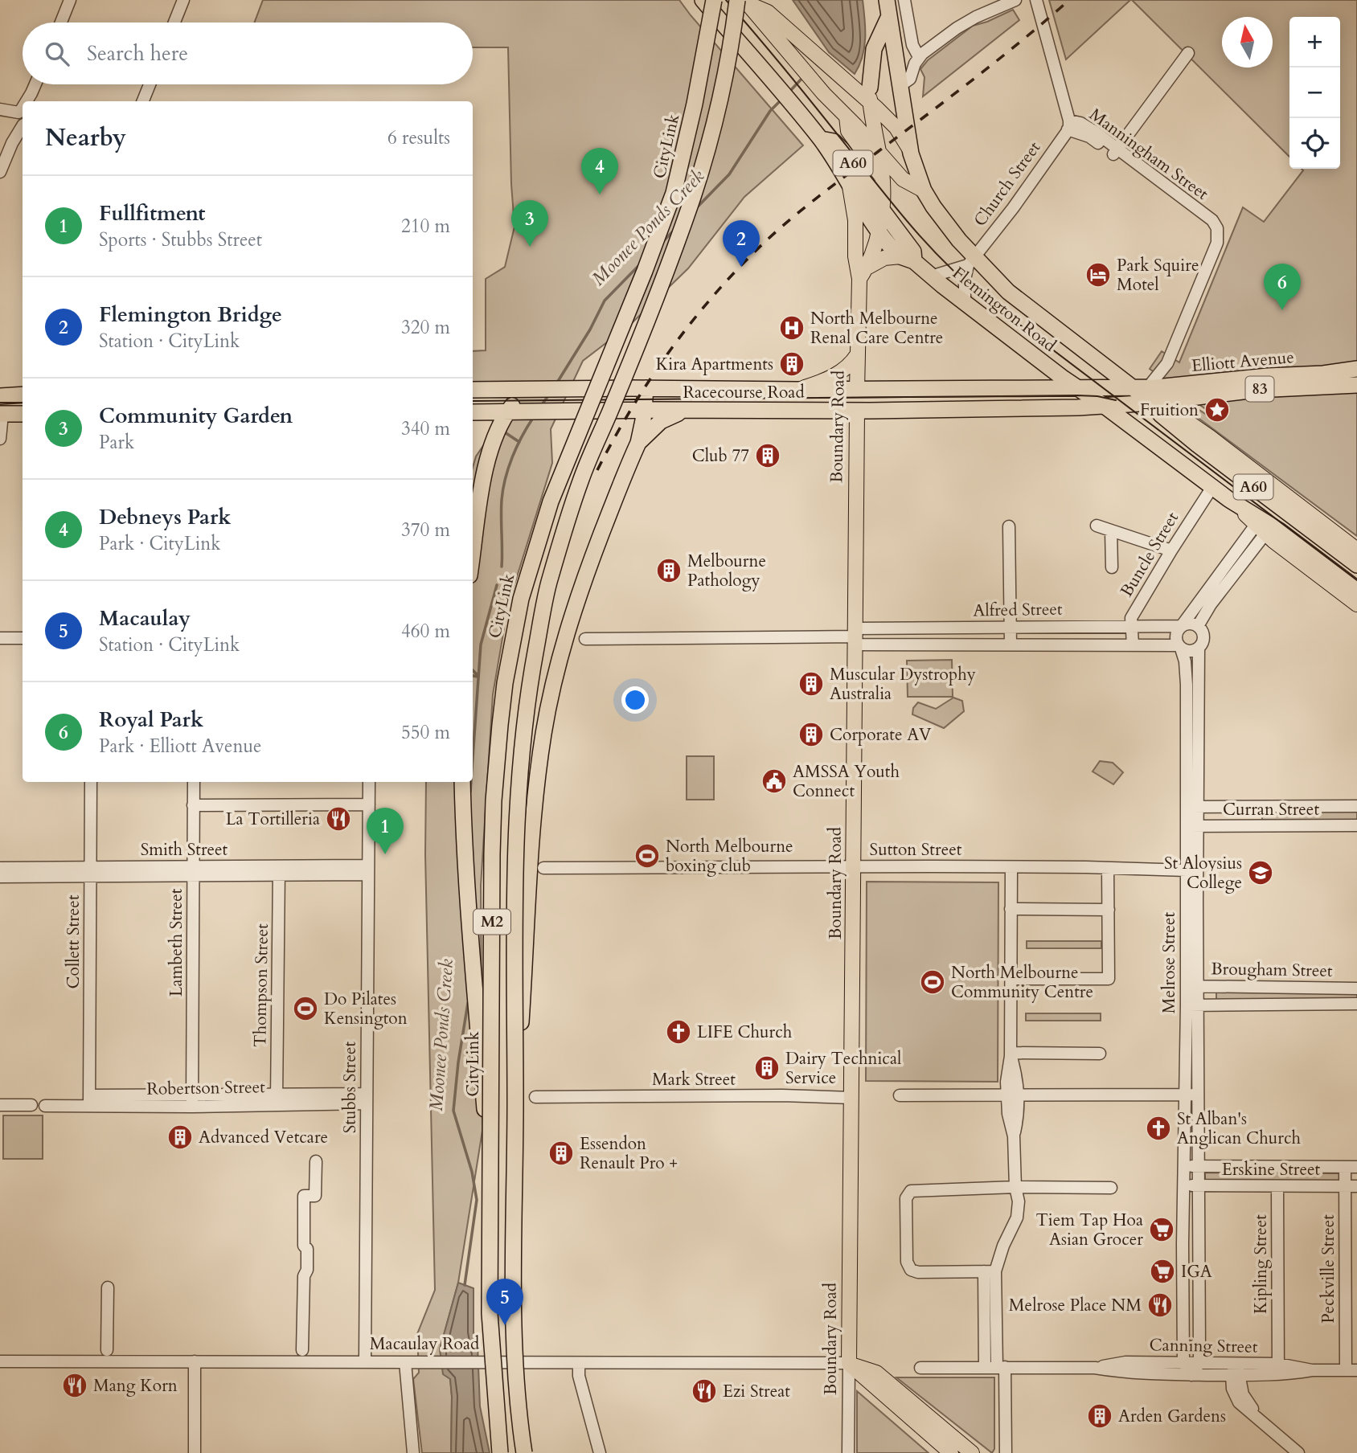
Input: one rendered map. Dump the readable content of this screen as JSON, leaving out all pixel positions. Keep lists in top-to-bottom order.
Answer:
{
  "streets": {
    "highway": [
      "CityLink",
      "A60",
      "Flemington Road",
      "Elliott Avenue",
      "83",
      "Racecourse Road",
      "Boundary Road",
      "M2"
    ],
    "main road": ["Macaulay Road"],
    "street": [
      "Manningham Street",
      "Church Street",
      "Buncle Street",
      "Alfred Street",
      "Curran Street",
      "Smith Street",
      "Sutton Street",
      "Collett Street",
      "Lambeth Street",
      "Melrose Street",
      "Brougham Street",
      "Thompson Street",
      "Mark Street",
      "Stubbs Street",
      "Robertson Street",
      "Erskine Street",
      "Kipling Street",
      "Peckville Street",
      "Canning Street"
    ]
  },
  "crossings": [
    ["Manningham Street", "Church Street"],
    ["Manningham Street", "Flemington Road"],
    ["Manningham Street", "Elliott Avenue"],
    ["Manningham Street", "Racecourse Road"],
    ["A60", "Flemington Road"],
    ["A60", "Boundary Road"],
    ["Church Street", "Flemington Road"],
    ["Flemington Road", "Elliott Avenue"],
    ["Flemington Road", "Racecourse Road"],
    ["Flemington Road", "Boundary Road"],
    ["Flemington Road", "Buncle Street"],
    ["Flemington Road", "M2"],
    ["Elliott Avenue", "Racecourse Road"],
    ["Racecourse Road", "Boundary Road"],
    ["Boundary Road", "Alfred Street"],
    ["Boundary Road", "Sutton Street"],
    ["Boundary Road", "Mark Street"],
    ["Boundary Road", "Macaulay Road"],
    ["Buncle Street", "Alfred Street"],
    ["Alfred Street", "Melrose Street"],
    ["Curran Street", "Melrose Street"],
    ["Smith Street", "Collett Street"],
    ["Smith Street", "Lambeth Street"],
    ["Smith Street", "Thompson Street"],
    ["Smith Street", "Stubbs Street"],
    ["Sutton Street", "Melrose Street"],
    ["Collett Street", "Robertson Street"],
    ["Lambeth Street", "Robertson Street"],
    ["Melrose Street", "Brougham Street"],
    ["Melrose Street", "Erskine Street"],
    ["Melrose Street", "Canning Street"],
    ["Thompson Street", "Robertson Street"],
    ["Stubbs Street", "Robertson Street"],
    ["Stubbs Street", "Macaulay Road"],
    ["Erskine Street", "Kipling Street"],
    ["Erskine Street", "Peckville Street"],
    ["Kipling Street", "Canning Street"],
    ["Peckville Street", "Canning Street"]
  ],
  "water": ["Moonee Ponds Creek"],
  "places": {
    "hotel": ["Park Squire Motel"],
    "hospital": ["North Melbourne Renal Care Centre"],
    "building": [
      "Kira Apartments",
      "Club 77",
      "Melbourne Pathology",
      "Muscular Dystrophy Australia",
      "Corporate AV",
      "Dairy Technical Service",
      "Advanced Vetcare",
      "Essendon Renault Pro +",
      "Arden Gardens"
    ],
    "place": ["Fruition"],
    "public building": ["AMSSA Youth Connect"],
    "restaurant": [
      "La Tortilleria",
      "Melrose Place NM",
      "Mang Korn",
      "Ezi Streat"
    ],
    "sports": ["North Melbourne boxing club", "North Melbourne Community Centre", "Do Pilates Kensington"],
    "school or university": ["St Aloysius College"],
    "church": ["LIFE Church", "St Alban's Anglican Church"],
    "supermarket": ["Tiem Tap Hoa Asian Grocer", "IGA"]
  },
  "north": "top",
  "page": {
    "map_buttons": ["+", "−"],
    "search": "Search here",
    "heading": ["Nearby", "6 results"],
    "pins": [
      "4",
      "3",
      "2",
      "6",
      "1",
      "5"
    ],
    "list": [
      {
        "mark": "1",
        "name": "Fullfitment",
        "note": "Sports · Stubbs Street",
        "value": "210 m"
      },
      {
        "mark": "2",
        "name": "Flemington Bridge",
        "note": "Station · CityLink",
        "value": "320 m"
      },
      {
        "mark": "3",
        "name": "Community Garden",
        "note": "Park",
        "value": "340 m"
      },
      {
        "mark": "4",
        "name": "Debneys Park",
        "note": "Park · CityLink",
        "value": "370 m"
      },
      {
        "mark": "5",
        "name": "Macaulay",
        "note": "Station · CityLink",
        "value": "460 m"
      },
      {
        "mark": "6",
        "name": "Royal Park",
        "note": "Park · Elliott Avenue",
        "value": "550 m"
      }
    ]
  }
}
